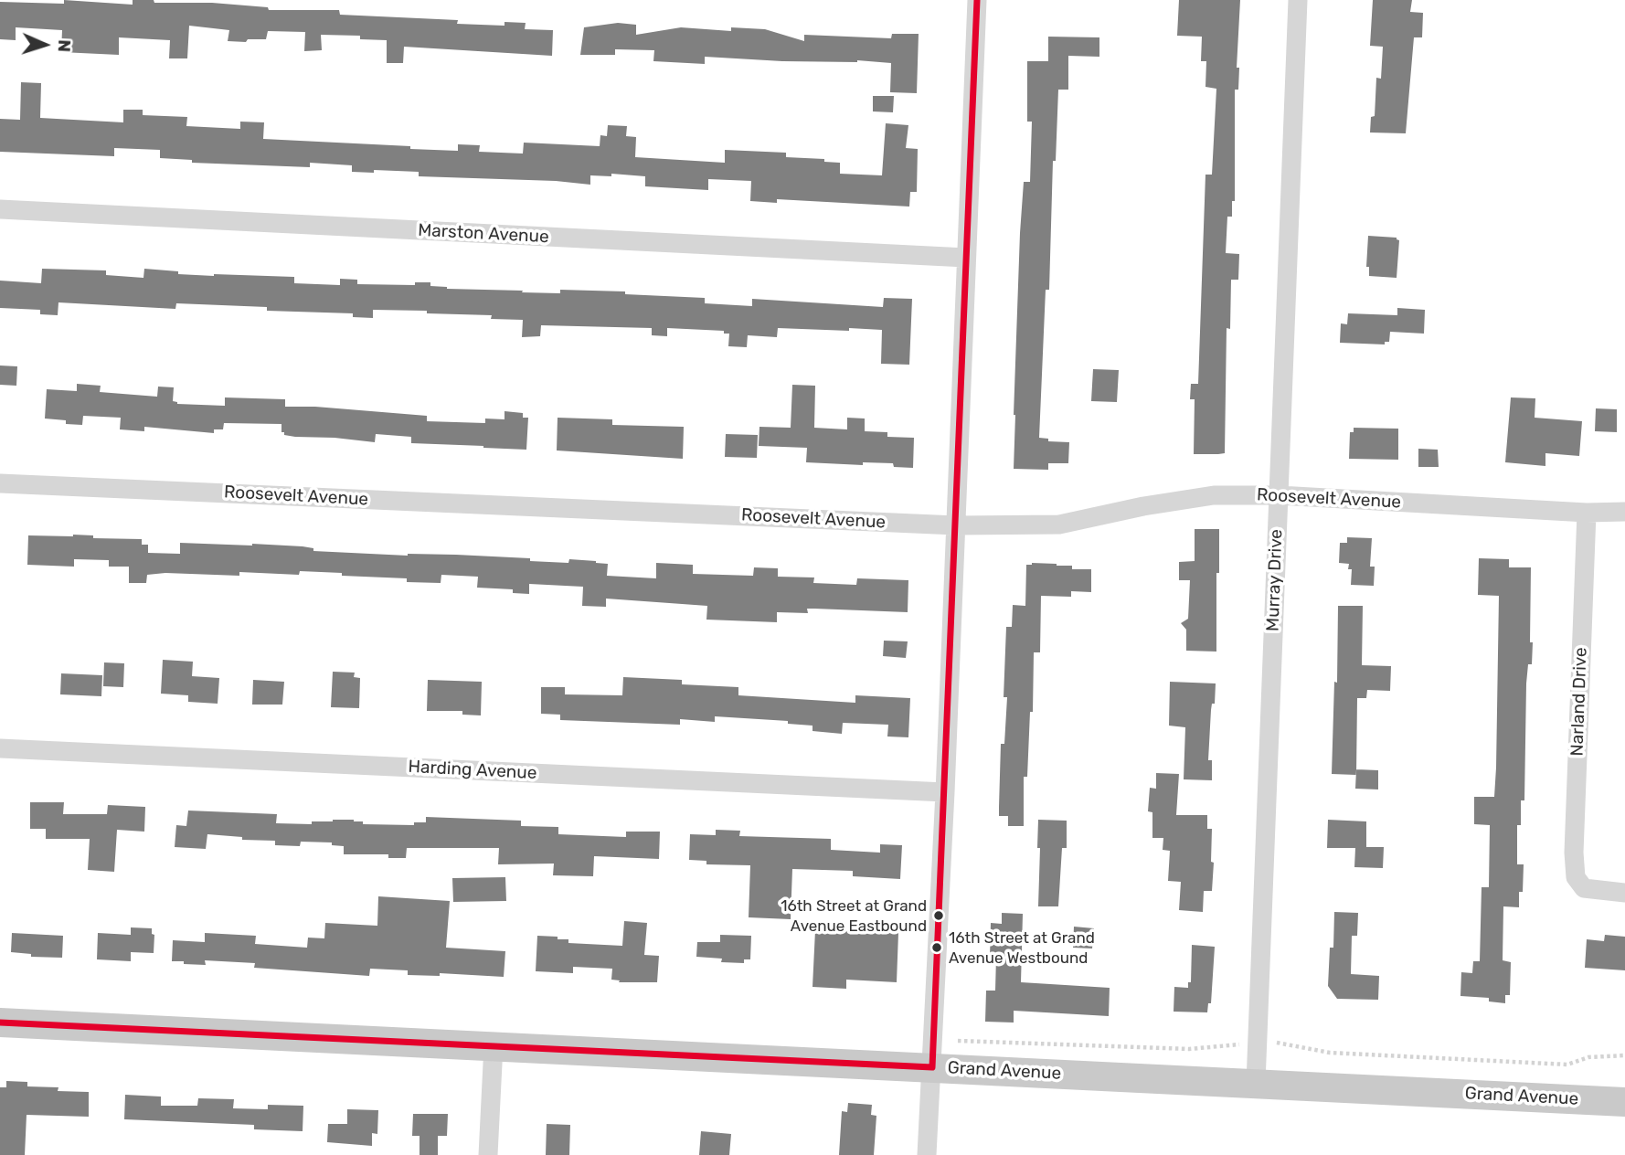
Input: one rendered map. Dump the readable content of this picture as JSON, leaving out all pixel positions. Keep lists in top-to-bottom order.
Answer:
{
  "streets": {
    "main road": ["Grand Avenue"],
    "street": [
      "Marston Avenue",
      "Roosevelt Avenue",
      "Murray Drive",
      "Narland Drive",
      "Harding Avenue"
    ]
  },
  "crossings": [
    ["Roosevelt Avenue", "Murray Drive"],
    ["Roosevelt Avenue", "Narland Drive"],
    ["Murray Drive", "Grand Avenue"]
  ],
  "places": ["16th Street at Grand Avenue Eastbound", "16th Street at Grand Avenue Westbound"],
  "north": "right"
}
